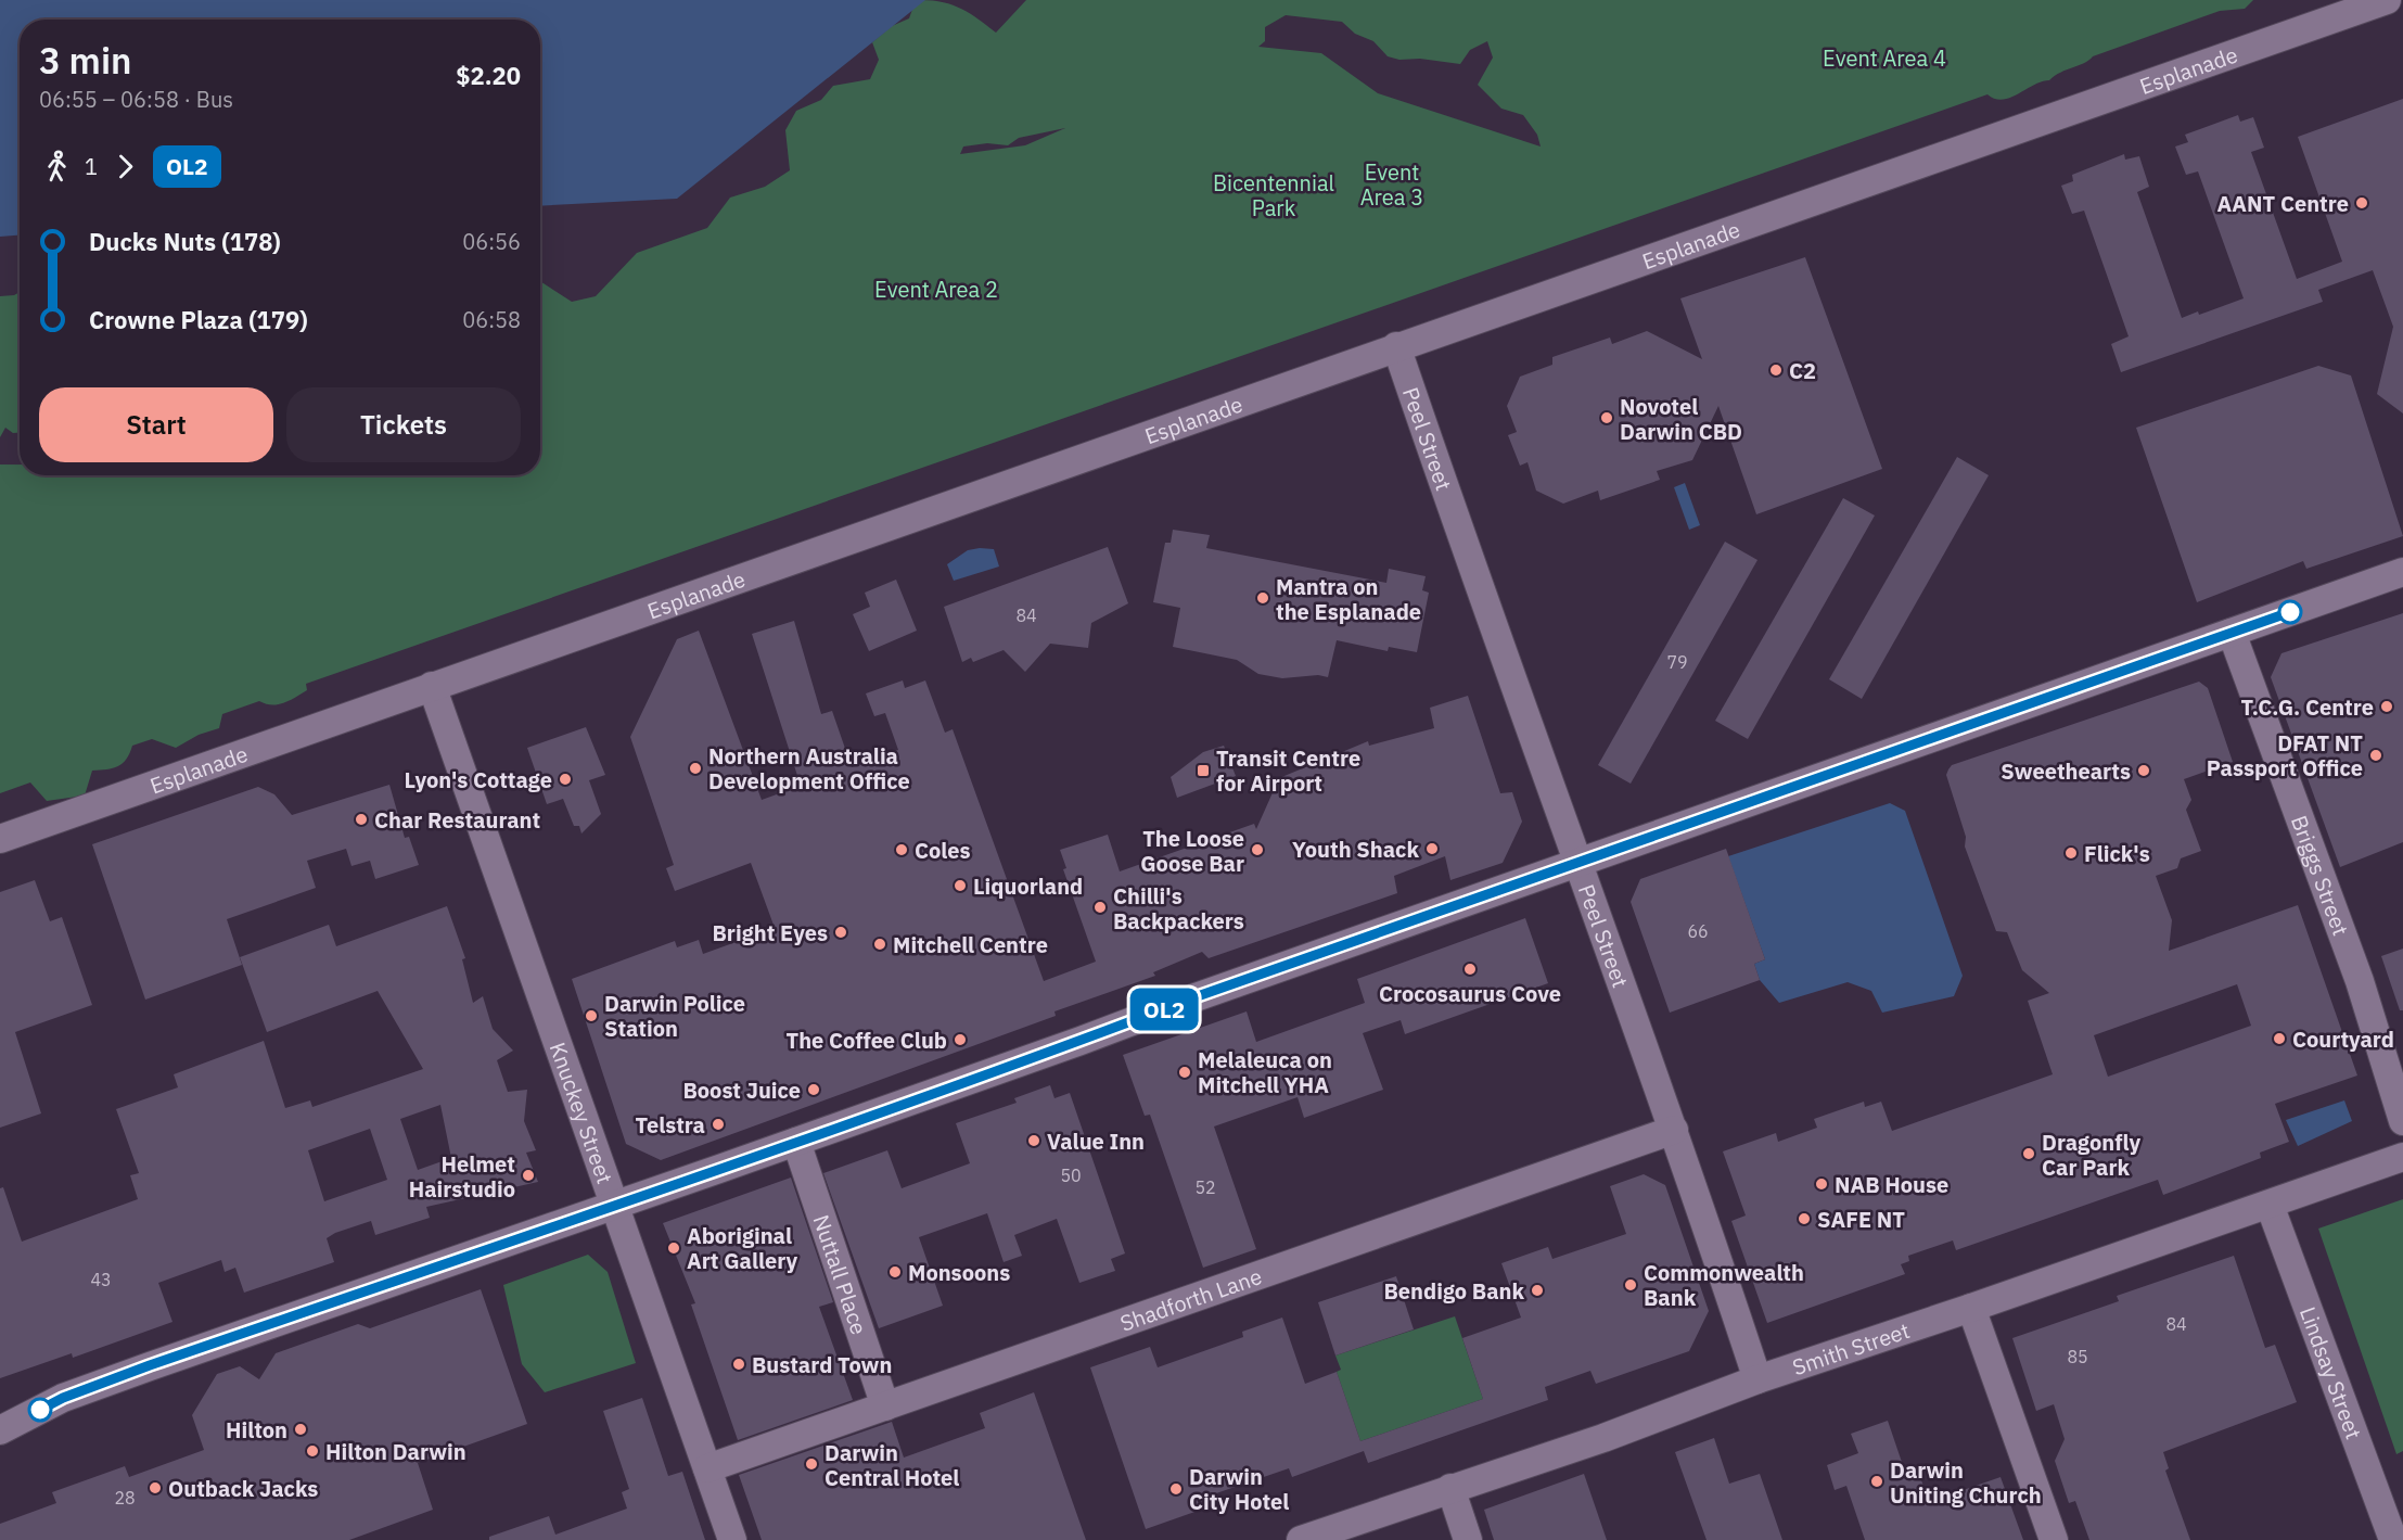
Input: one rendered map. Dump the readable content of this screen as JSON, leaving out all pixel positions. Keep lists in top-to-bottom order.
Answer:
{
  "streets": {
    "street": [
      "Esplanade",
      "Peel Street",
      "Briggs Street",
      "Knuckey Street",
      "Nuttall Place",
      "Shadforth Lane",
      "Smith Street",
      "Lindsay Street"
    ]
  },
  "crossings": [
    ["Esplanade", "Peel Street"],
    ["Esplanade", "Knuckey Street"],
    ["Peel Street", "Shadforth Lane"],
    ["Peel Street", "Smith Street"],
    ["Knuckey Street", "Shadforth Lane"],
    ["Nuttall Place", "Shadforth Lane"],
    ["Smith Street", "Lindsay Street"]
  ],
  "parks": [
    "Event Area 4",
    "Event Area 3",
    "Bicentennial Park",
    "Event Area 2"
  ],
  "places": {
    "other": [
      "AANT Centre",
      "C2",
      "Novotel Darwin CBD",
      "Mantra on the Esplanade",
      "T.C.G. Centre",
      "DFAT NT Passport Office",
      "Northern Australia Development Office",
      "Sweethearts",
      "Lyon's Cottage",
      "Char Restaurant",
      "Youth Shack",
      "Coles",
      "The Loose Goose Bar",
      "Flick's",
      "Liquorland",
      "Chilli's Backpackers",
      "Bright Eyes",
      "Mitchell Centre",
      "Crocosaurus Cove",
      "Darwin Police Station",
      "Courtyard",
      "The Coffee Club",
      "Melaleuca on Mitchell YHA",
      "Boost Juice",
      "Telstra",
      "Value Inn",
      "Dragonfly Car Park",
      "Helmet Hairstudio",
      "NAB House",
      "SAFE NT",
      "Aboriginal Art Gallery",
      "Monsoons",
      "Commonwealth Bank",
      "Bendigo Bank",
      "Bustard Town",
      "Hilton",
      "Hilton Darwin",
      "Darwin Central Hotel",
      "Darwin Uniting Church",
      "Outback Jacks",
      "Darwin City Hotel"
    ],
    "transit": ["Transit Centre for Airport"]
  },
  "lines": ["bus line OL2"],
  "house_numbers": [
    "84",
    "79",
    "66",
    "50",
    "52",
    "43",
    "84",
    "85",
    "28"
  ],
  "page": {
    "on_map": "OL2",
    "heading": ["3 min", "06:55 – 06:58 · Bus", "$2.20"],
    "legs": ["1", "OL2"],
    "list": [
      {
        "name": "Ducks Nuts (178)",
        "value": "06:56"
      },
      {
        "name": "Crowne Plaza (179)",
        "value": "06:58"
      }
    ],
    "buttons": ["Start", "Tickets"]
  }
}
